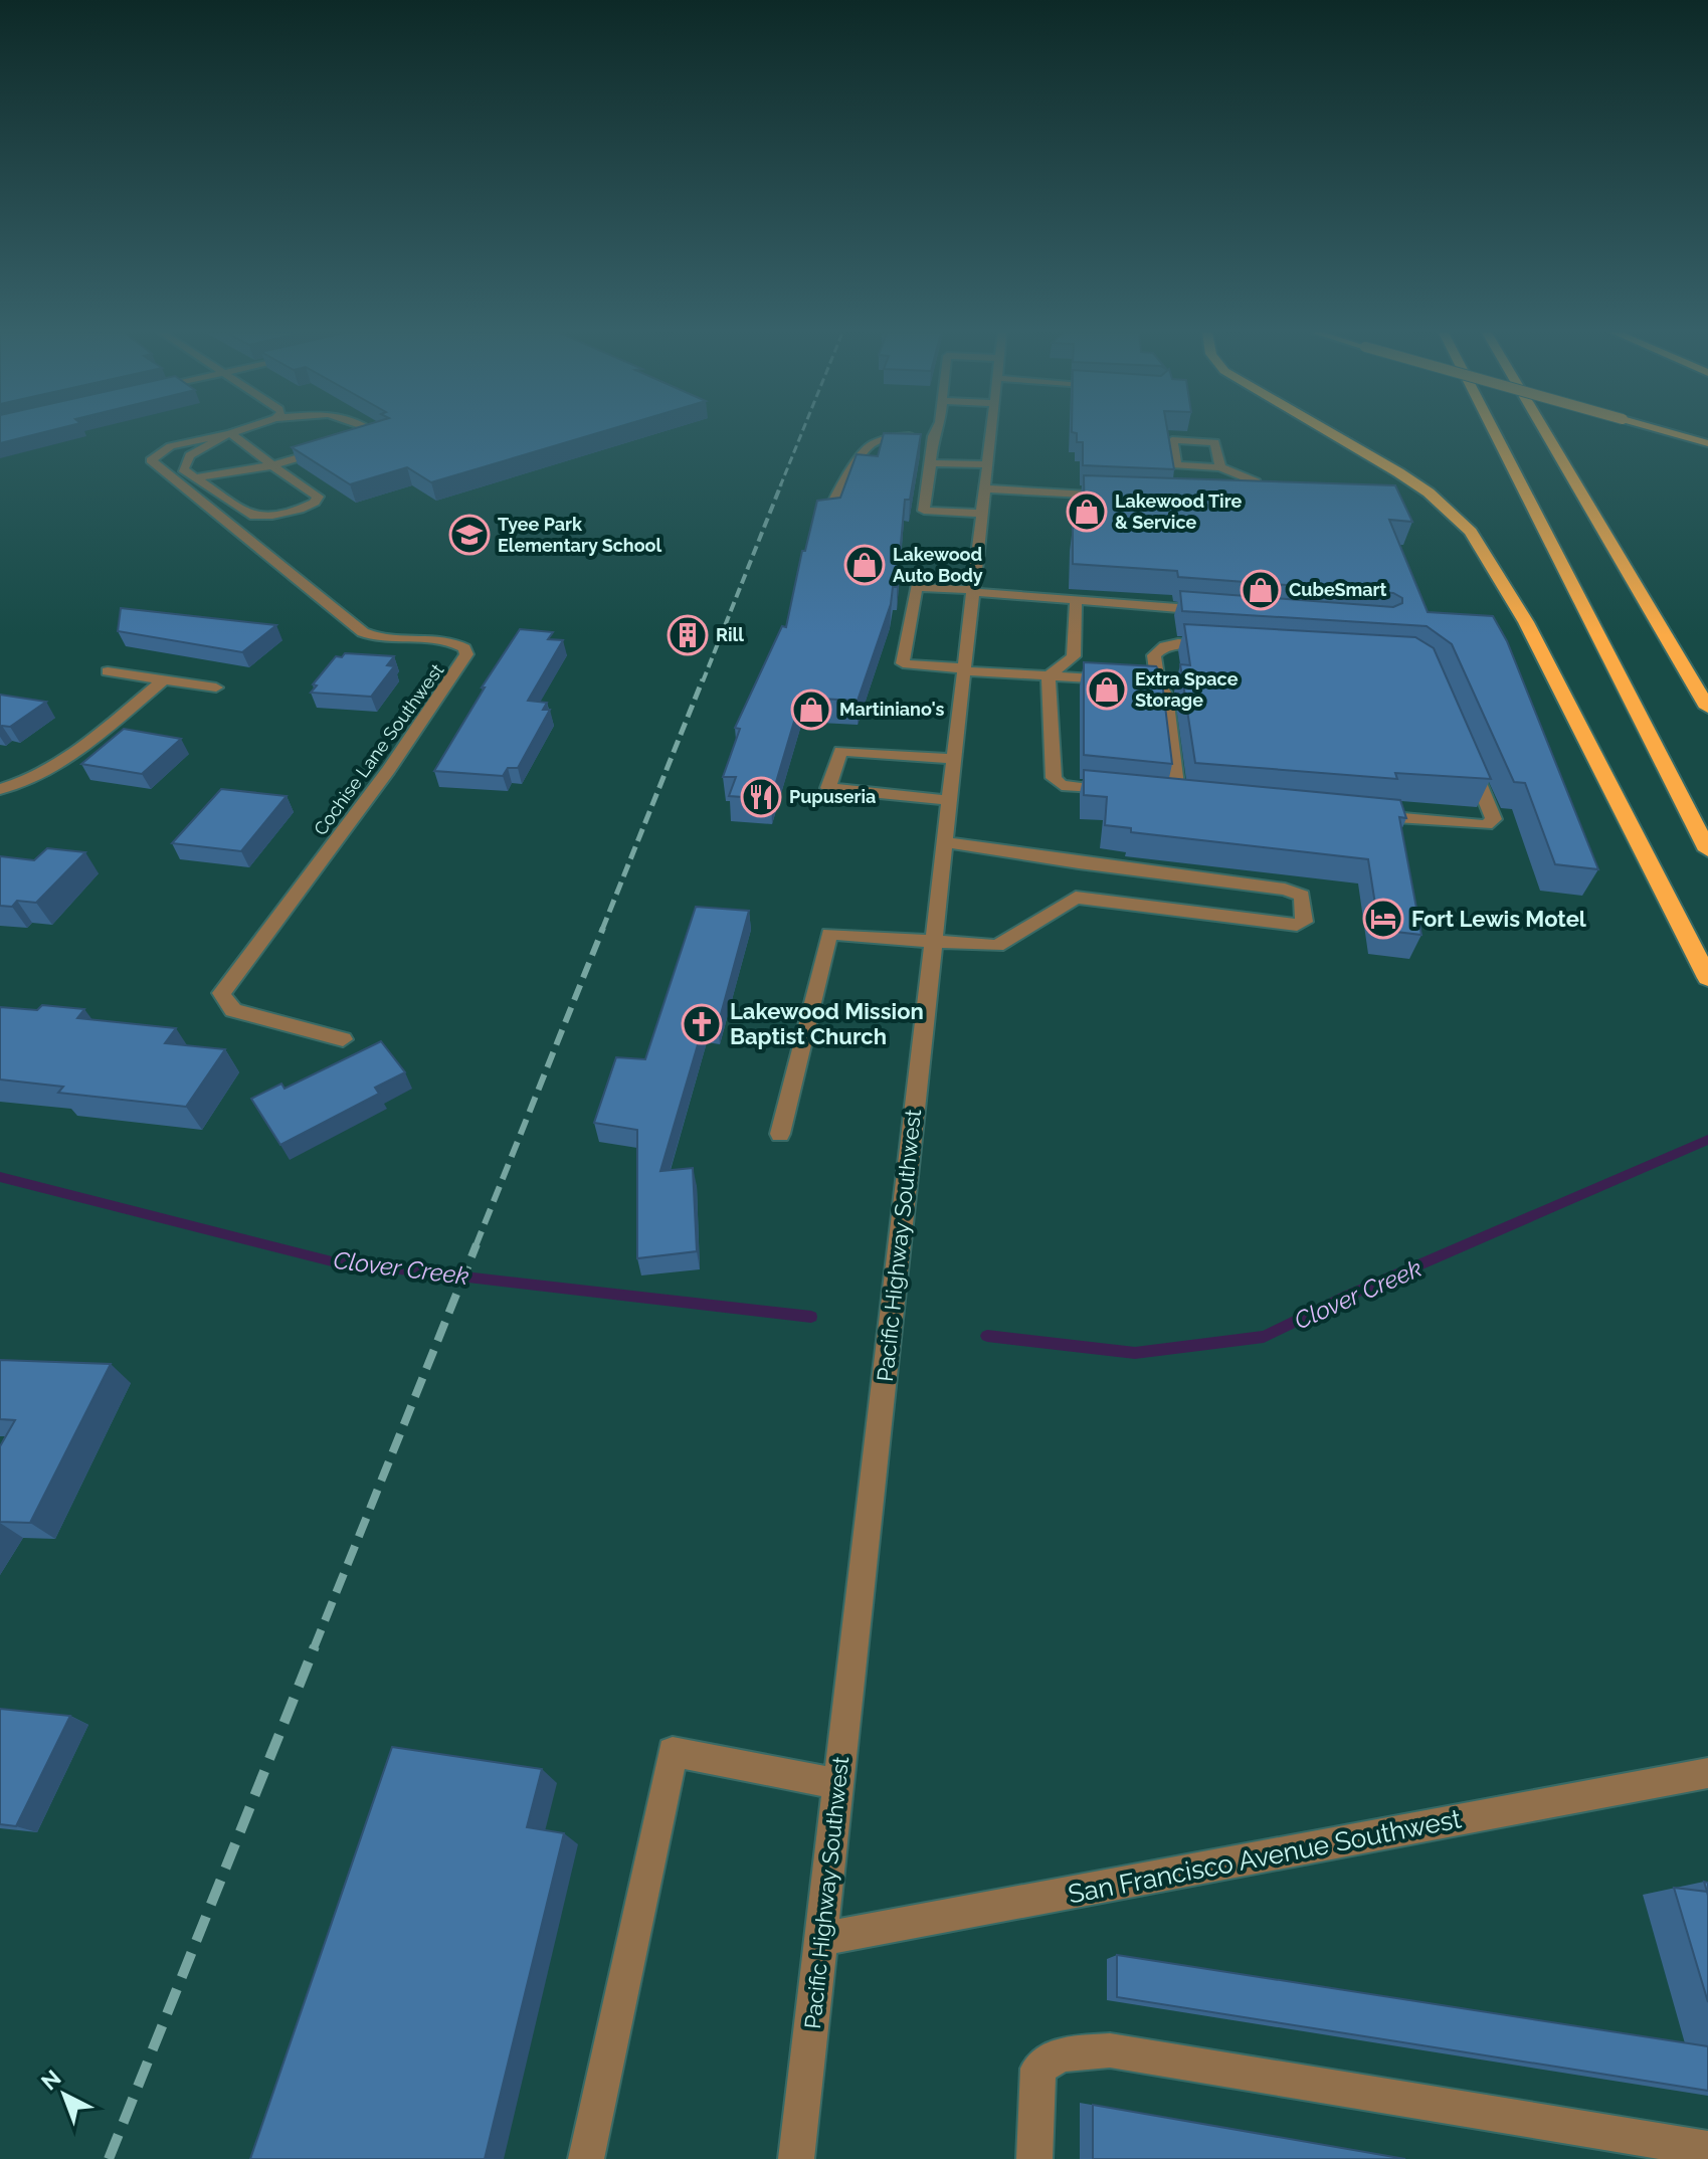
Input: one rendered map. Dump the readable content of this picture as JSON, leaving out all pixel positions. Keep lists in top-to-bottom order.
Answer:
{
  "streets": {
    "street": ["Cochise Lane Southwest", "Pacific Highway Southwest", "San Francisco Avenue Southwest"]
  },
  "crossings": [
    ["Pacific Highway Southwest", "San Francisco Avenue Southwest"]
  ],
  "water": ["Clover Creek"],
  "places": {
    "shop": [
      "Lakewood Tire & Service",
      "Lakewood Auto Body",
      "CubeSmart",
      "Extra Space Storage",
      "Martiniano's"
    ],
    "school or university": ["Tyee Park Elementary School"],
    "building": ["Rill"],
    "restaurant": ["Pupuseria"],
    "hotel": ["Fort Lewis Motel"],
    "church": ["Lakewood Mission Baptist Church"]
  },
  "north": "top left"
}
